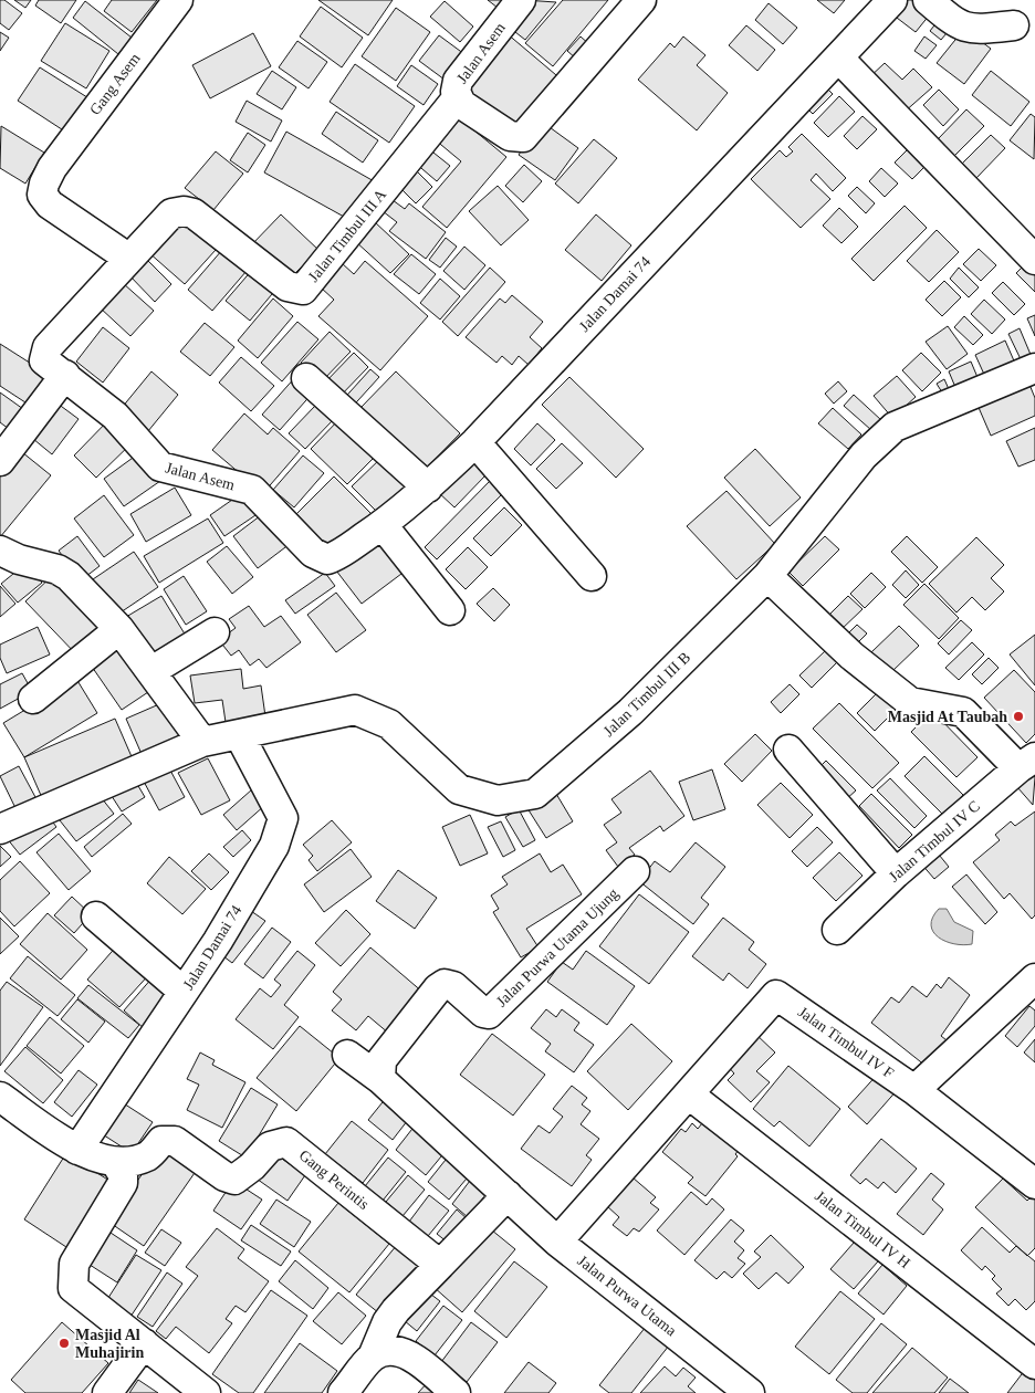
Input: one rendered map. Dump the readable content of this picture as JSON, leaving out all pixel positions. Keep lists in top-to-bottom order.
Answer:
{
  "streets": {
    "street": [
      "Jalan Asem",
      "Gang Asem",
      "Jalan Timbul III A",
      "Jalan Damai 74",
      "Jalan Timbul III B",
      "Jalan Timbul IV C",
      "Jalan Purwa Utama Ujung",
      "Jalan Timbul IV F",
      "Gang Perintis",
      "Jalan Timbul IV H",
      "Jalan Purwa Utama"
    ]
  },
  "crossings": [
    ["Jalan Asem", "Jalan Timbul III A"],
    ["Jalan Asem", "Jalan Damai 74"],
    ["Gang Asem", "Jalan Timbul III A"],
    ["Jalan Damai 74", "Jalan Timbul III B"],
    ["Jalan Damai 74", "Gang Perintis"],
    ["Jalan Timbul IV F", "Jalan Timbul IV H"]
  ],
  "places": ["Masjid At Taubah", "Masjid Al Muhajirin"]
}
